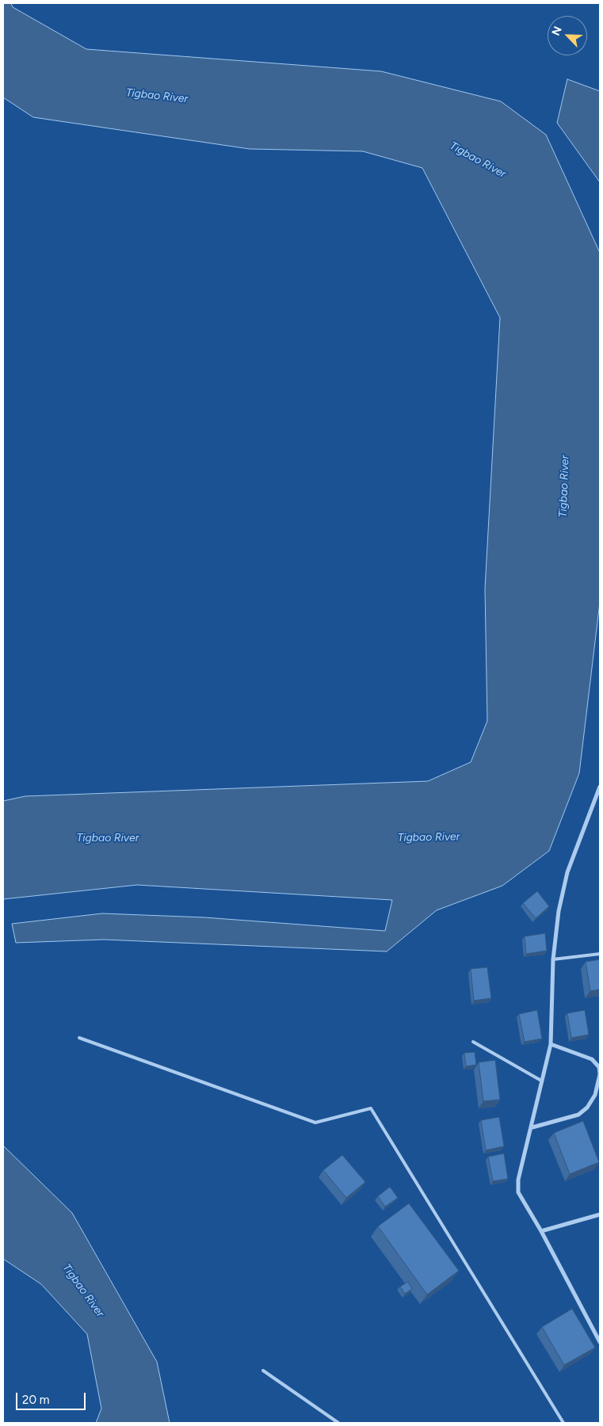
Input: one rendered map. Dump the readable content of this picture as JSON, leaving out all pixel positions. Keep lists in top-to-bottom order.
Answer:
{
  "water": ["Tigbao River"],
  "scale_bar": "20 m",
  "north": "top left"
}
